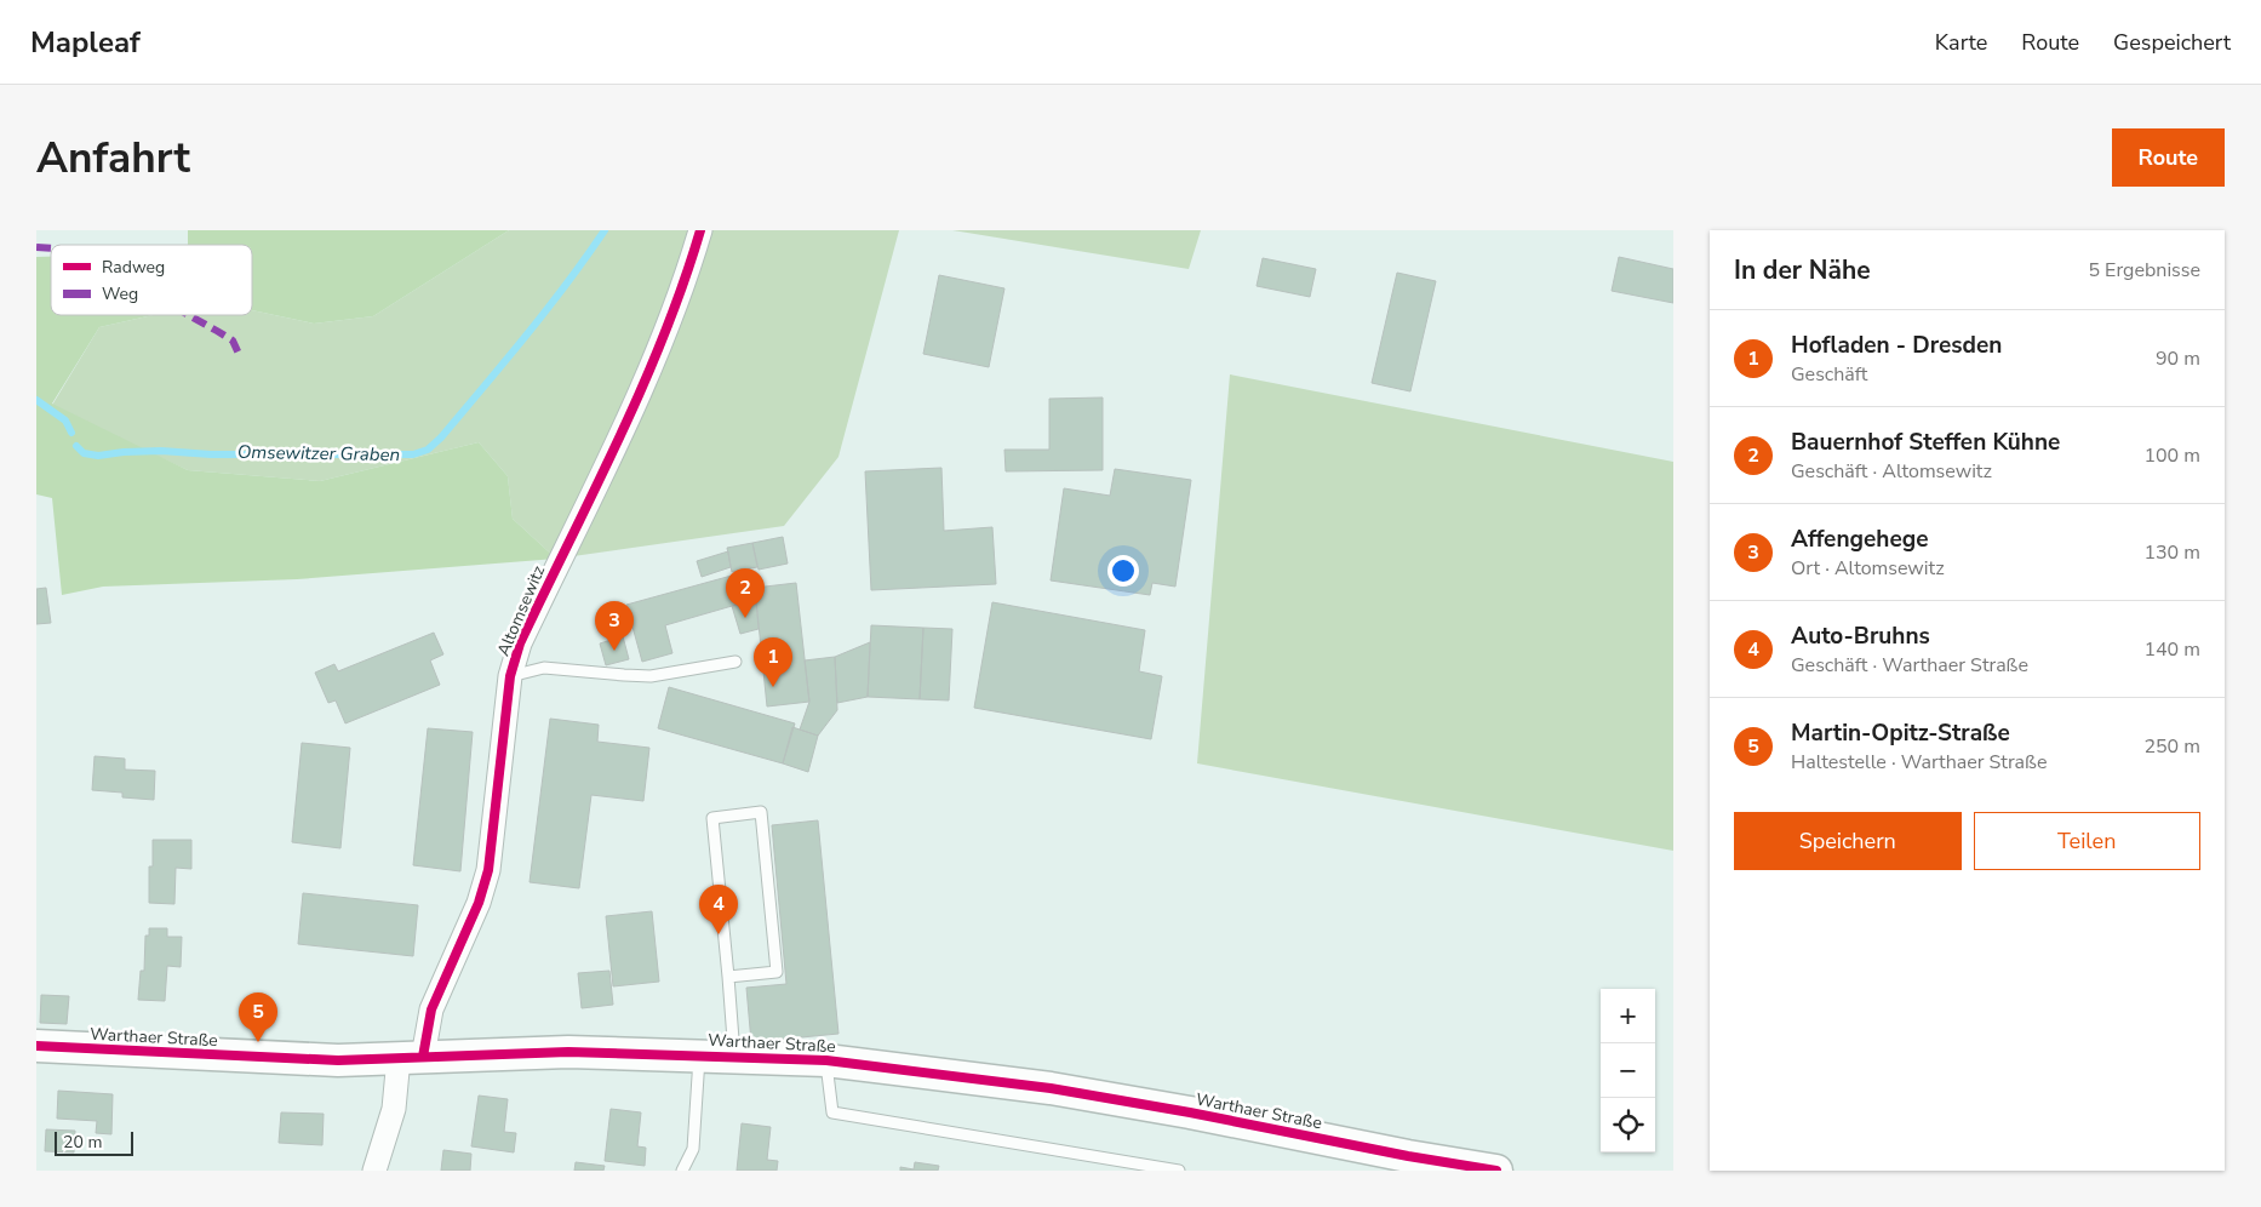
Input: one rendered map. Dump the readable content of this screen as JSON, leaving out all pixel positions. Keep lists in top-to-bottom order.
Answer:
{
  "streets": {
    "street": ["Altomsewitz", "Warthaer Straße"]
  },
  "crossings": [
    ["Altomsewitz", "Warthaer Straße"]
  ],
  "water": ["Omsewitzer Graben"],
  "legend": ["Radweg", "Weg"],
  "scale_bar": "20 m",
  "page": {
    "header": "Mapleaf",
    "nav": ["Karte", "Route", "Gespeichert"],
    "buttons": [
      "Route",
      ["Speichern", "Teilen"]
    ],
    "title": "Anfahrt",
    "heading": ["In der Nähe", "5 Ergebnisse"],
    "list": [
      {
        "mark": "1",
        "name": "Hofladen - Dresden",
        "note": "Geschäft",
        "value": "90 m"
      },
      {
        "mark": "2",
        "name": "Bauernhof Steffen Kühne",
        "note": "Geschäft · Altomsewitz",
        "value": "100 m"
      },
      {
        "mark": "3",
        "name": "Affengehege",
        "note": "Ort · Altomsewitz",
        "value": "130 m"
      },
      {
        "mark": "4",
        "name": "Auto-Bruhns",
        "note": "Geschäft · Warthaer Straße",
        "value": "140 m"
      },
      {
        "mark": "5",
        "name": "Martin-Opitz-Straße",
        "note": "Haltestelle · Warthaer Straße",
        "value": "250 m"
      }
    ],
    "pins": [
      "2",
      "3",
      "1",
      "4",
      "5"
    ],
    "map_buttons": ["+", "−"],
    "scale": "20 m"
  }
}
